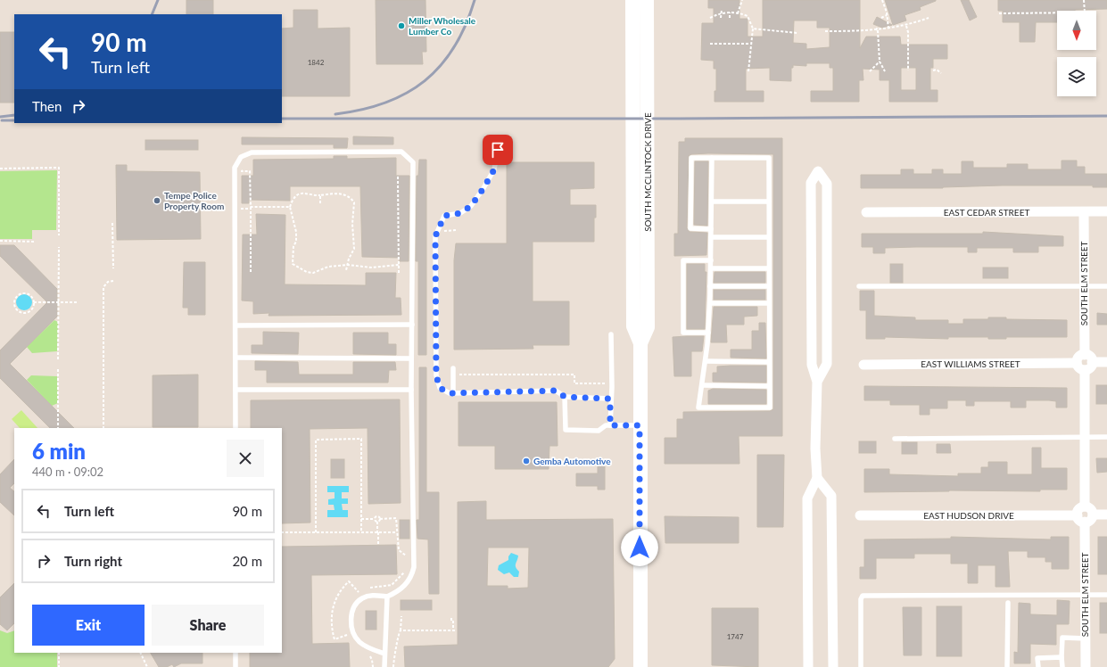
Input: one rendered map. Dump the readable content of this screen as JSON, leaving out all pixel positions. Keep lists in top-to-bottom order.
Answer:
{
  "streets": {
    "main road": ["SOUTH MCCLINTOCK DRIVE"],
    "street": [
      "EAST CEDAR STREET",
      "SOUTH ELM STREET",
      "EAST WILLIAMS STREET",
      "EAST HUDSON DRIVE"
    ]
  },
  "crossings": [
    ["EAST CEDAR STREET", "SOUTH ELM STREET"],
    ["SOUTH ELM STREET", "EAST WILLIAMS STREET"],
    ["SOUTH ELM STREET", "EAST HUDSON DRIVE"]
  ],
  "places": ["Miller Wholesale Lumber Co", "Tempe Police Property Room", "Gemba Automotive"],
  "house_numbers": ["1842", "1747"],
  "north": "bottom",
  "page": {
    "turn": ["90 m", "Turn left"],
    "then": "Then",
    "heading": ["6 min", "440 m · 09:02"],
    "list": [
      {
        "name": "Turn left",
        "value": "90 m"
      },
      {
        "name": "Turn right",
        "value": "20 m"
      }
    ],
    "buttons": ["Exit", "Share"]
  }
}
